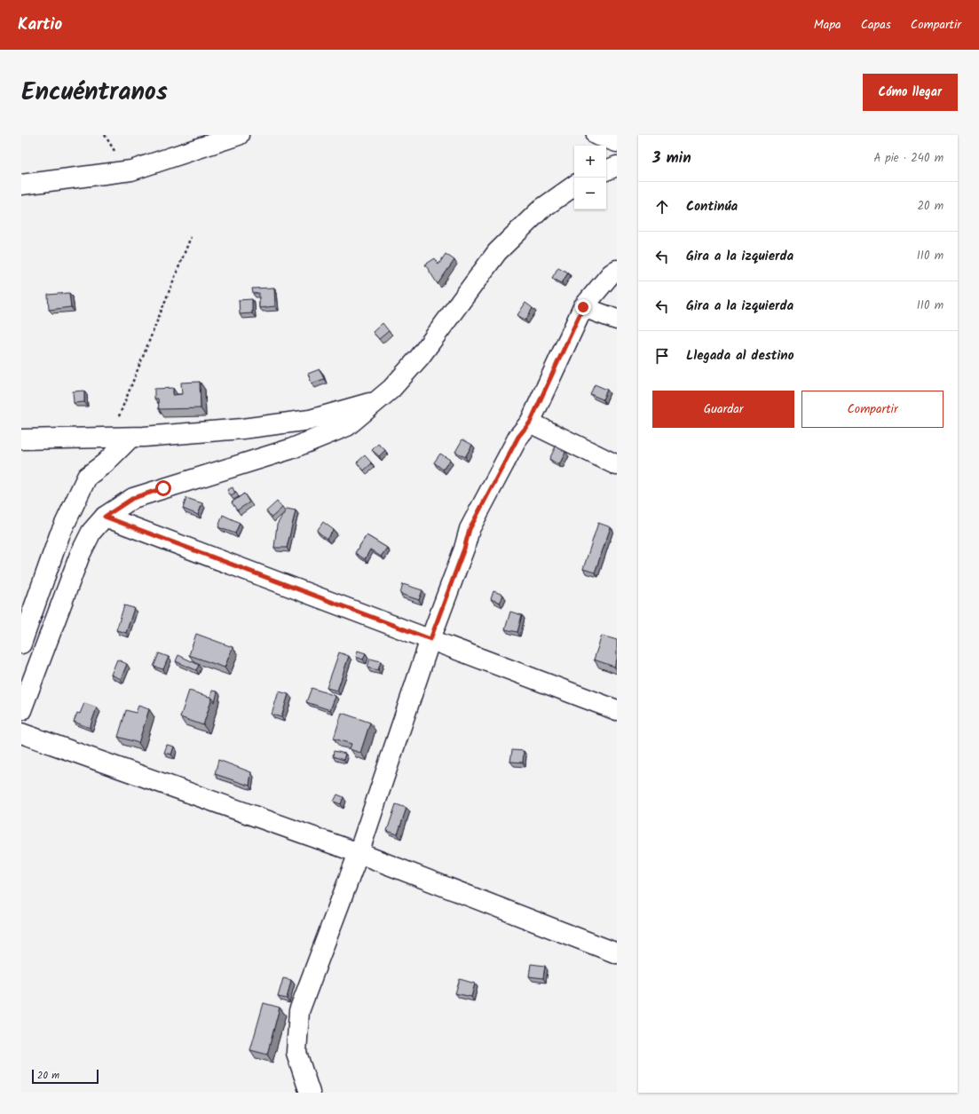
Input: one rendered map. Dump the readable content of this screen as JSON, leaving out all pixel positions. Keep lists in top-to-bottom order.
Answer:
{
  "scale_bar": "20 m",
  "page": {
    "header": "Kartio",
    "nav": ["Mapa", "Capas", "Compartir"],
    "title": "Encuéntranos",
    "buttons": [
      "Cómo llegar",
      ["Guardar", "Compartir"]
    ],
    "heading": ["3 min", "A pie · 240 m"],
    "map_buttons": ["+", "−"],
    "list": [
      ["Continúa", "20 m"],
      ["Gira a la izquierda", "110 m"],
      ["Gira a la izquierda", "110 m"],
      "Llegada al destino"
    ],
    "scale": "20 m"
  }
}
